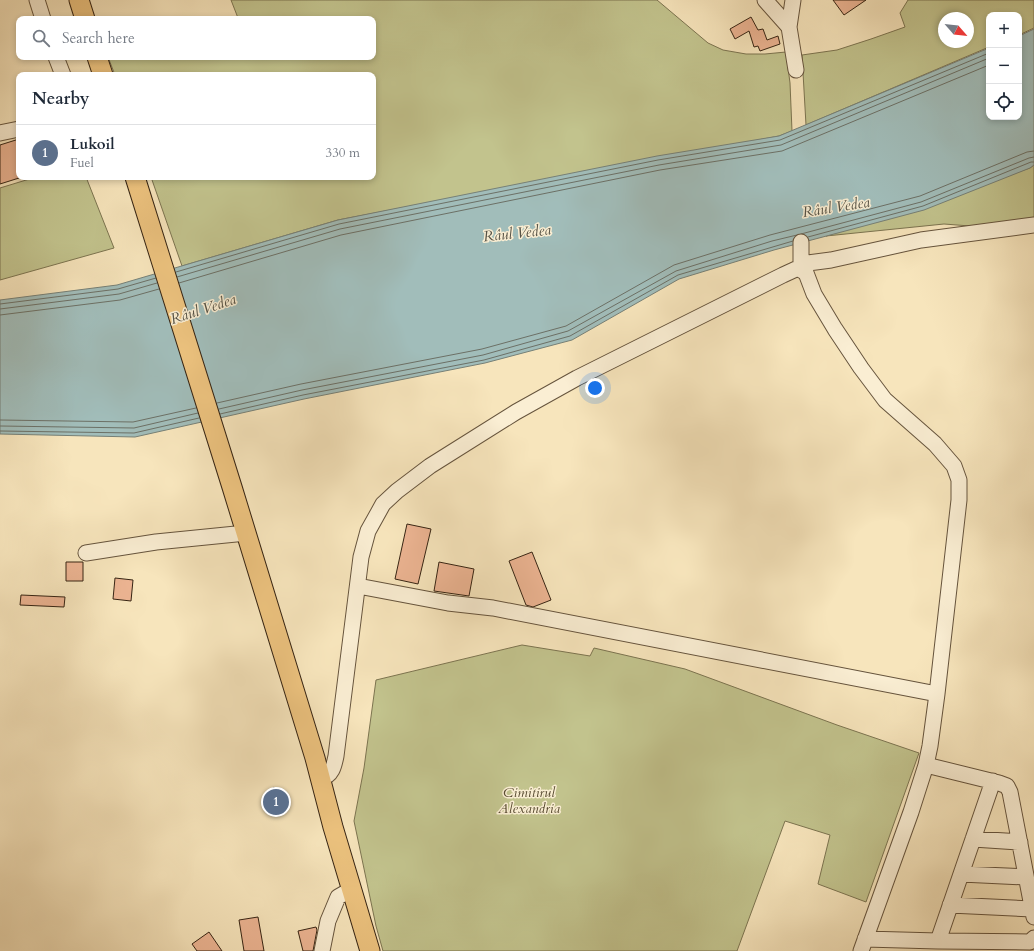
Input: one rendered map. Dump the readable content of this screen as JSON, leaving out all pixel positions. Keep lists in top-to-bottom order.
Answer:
{
  "water": ["Râul Vedea"],
  "parks": ["Cimitirul Alexandria"],
  "north": "bottom right",
  "page": {
    "map_buttons": ["+", "−"],
    "search": "Search here",
    "heading": "Nearby",
    "list": [
      {
        "mark": "1",
        "name": "Lukoil",
        "note": "Fuel",
        "value": "330 m"
      }
    ],
    "pins": "1"
  }
}
